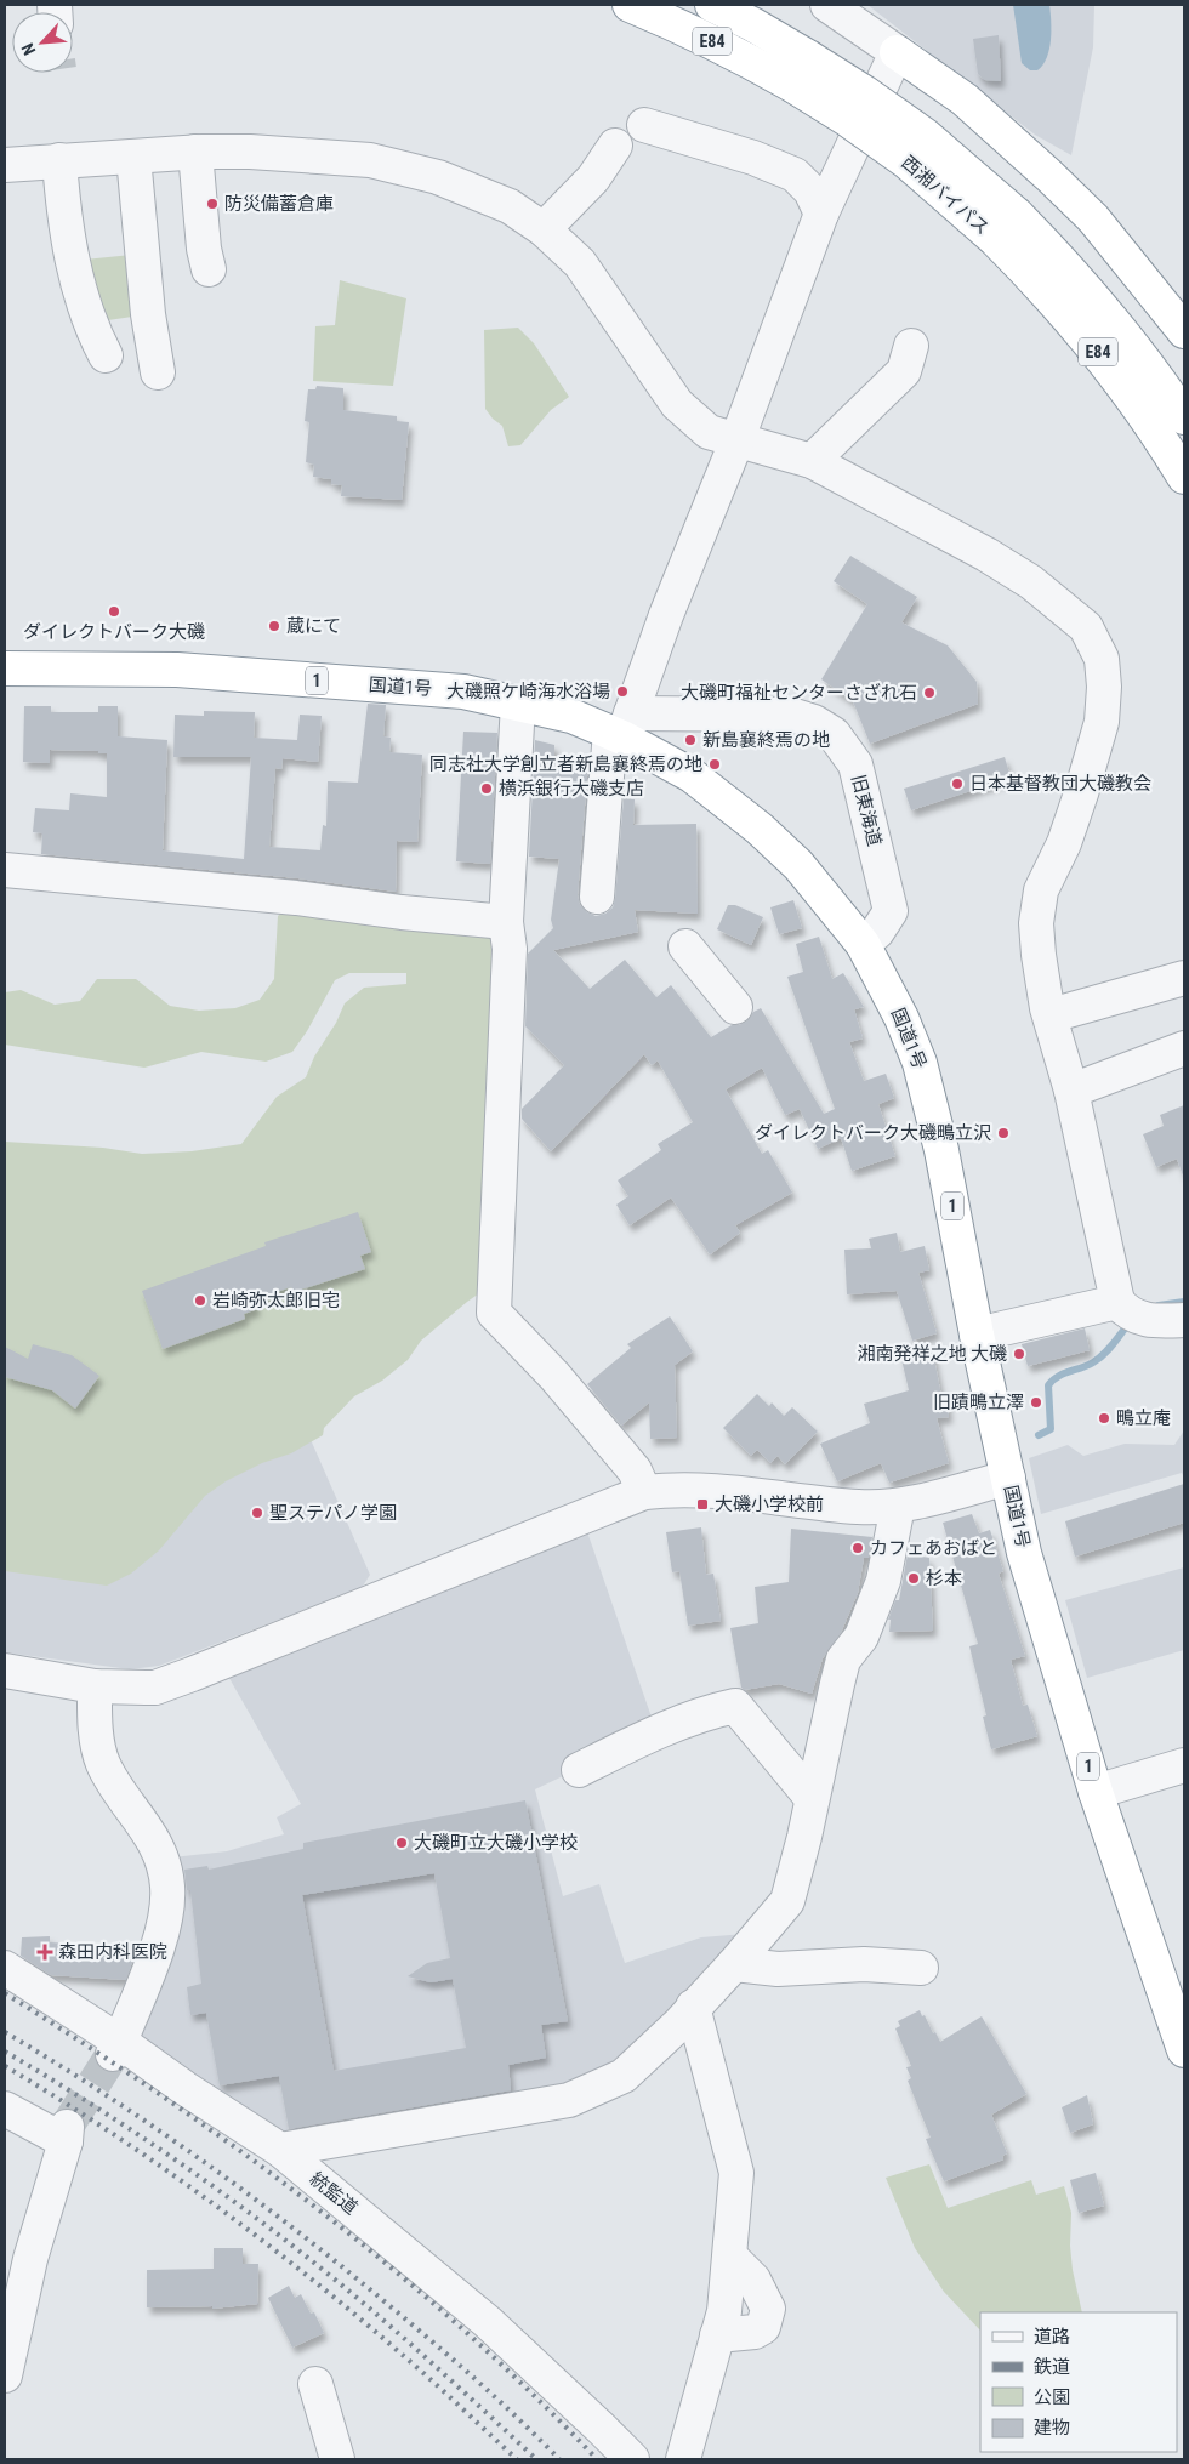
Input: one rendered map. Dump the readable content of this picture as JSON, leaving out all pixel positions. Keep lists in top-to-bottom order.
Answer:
{
  "streets": {
    "highway": [
      "E84",
      "西湘バイパス",
      "1",
      "国道1号"
    ],
    "street": ["旧東海道", "統監道"]
  },
  "crossings": [
    ["国道1号", "旧東海道"]
  ],
  "places": {
    "other": [
      "防災備蓄倉庫",
      "ダイレクトバーク大磯",
      "蔵にて",
      "大磯照ケ崎海水浴場",
      "大磯町福祉センターさざれ石",
      "新島襄終焉の地",
      "同志社大学創立者新島襄終焉の地",
      "日本基督教団大磯教会",
      "横浜銀行大磯支店",
      "ダイレクトバーク大磯鴫立沢",
      "岩崎弥太郎旧宅",
      "湘南発祥之地 大磯",
      "旧蹟鴫立澤",
      "鴫立庵",
      "聖ステパノ学園",
      "カフェあおばと",
      "杉本",
      "大磯町立大磯小学校"
    ],
    "transit": ["大磯小学校前"],
    "health": ["森田内科医院"]
  },
  "legend": [
    "道路",
    "鉄道",
    "公園",
    "建物"
  ],
  "north": "bottom left"
}
